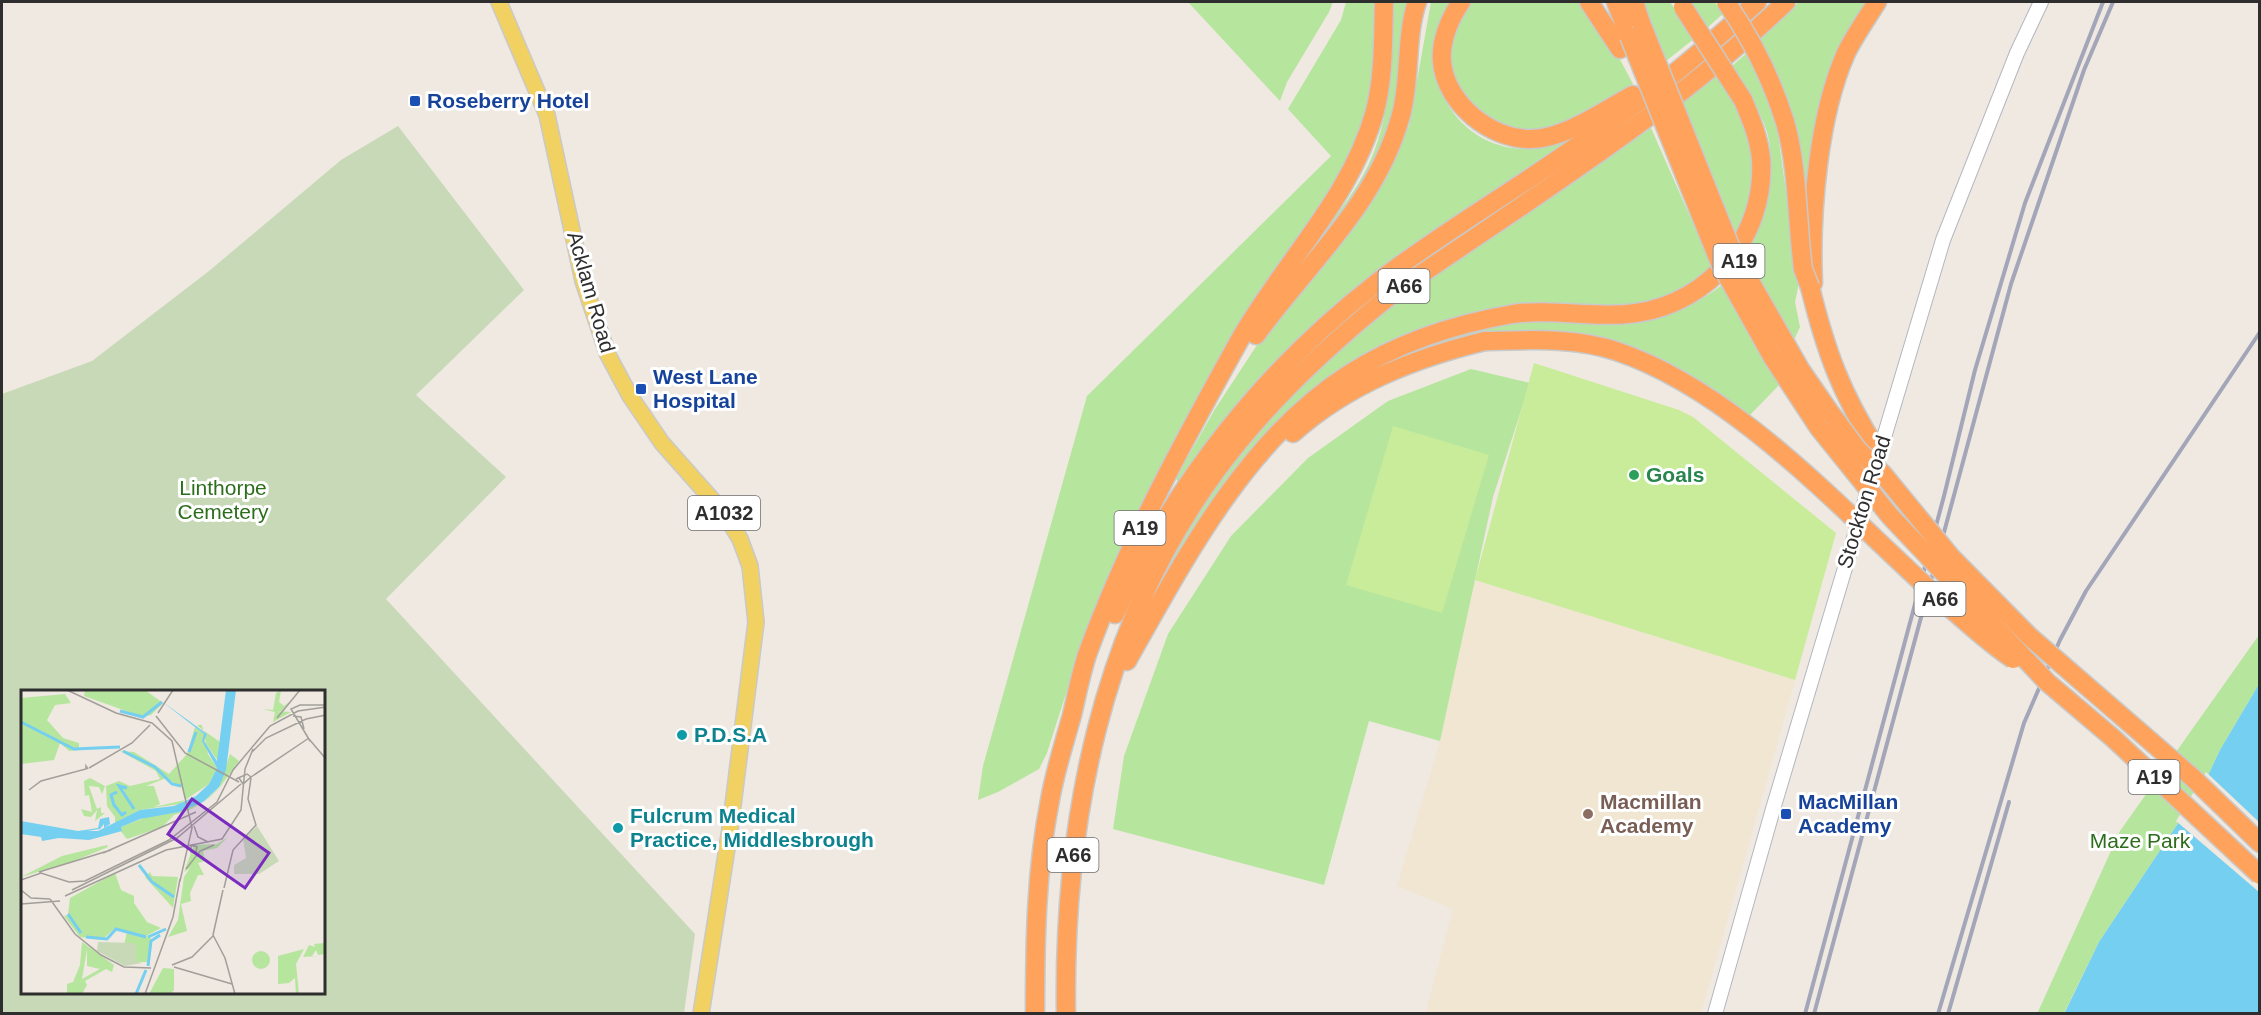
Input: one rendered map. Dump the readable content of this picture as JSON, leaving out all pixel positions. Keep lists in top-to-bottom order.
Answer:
{
  "streets": {
    "highway": ["A19", "A66"],
    "main road": ["Acklam Road", "Stockton Road", "A1032"]
  },
  "crossings": [
    ["A19", "A66"]
  ],
  "parks": ["Linthorpe Cemetery", "Maze Park"],
  "places": {
    "transit": ["Roseberry Hotel", "West Lane Hospital", "MacMillan Academy"],
    "other": [
      "Goals",
      "P.D.S.A",
      "Macmillan Academy",
      "Fulcrum Medical Practice, Middlesbrough"
    ]
  }
}
